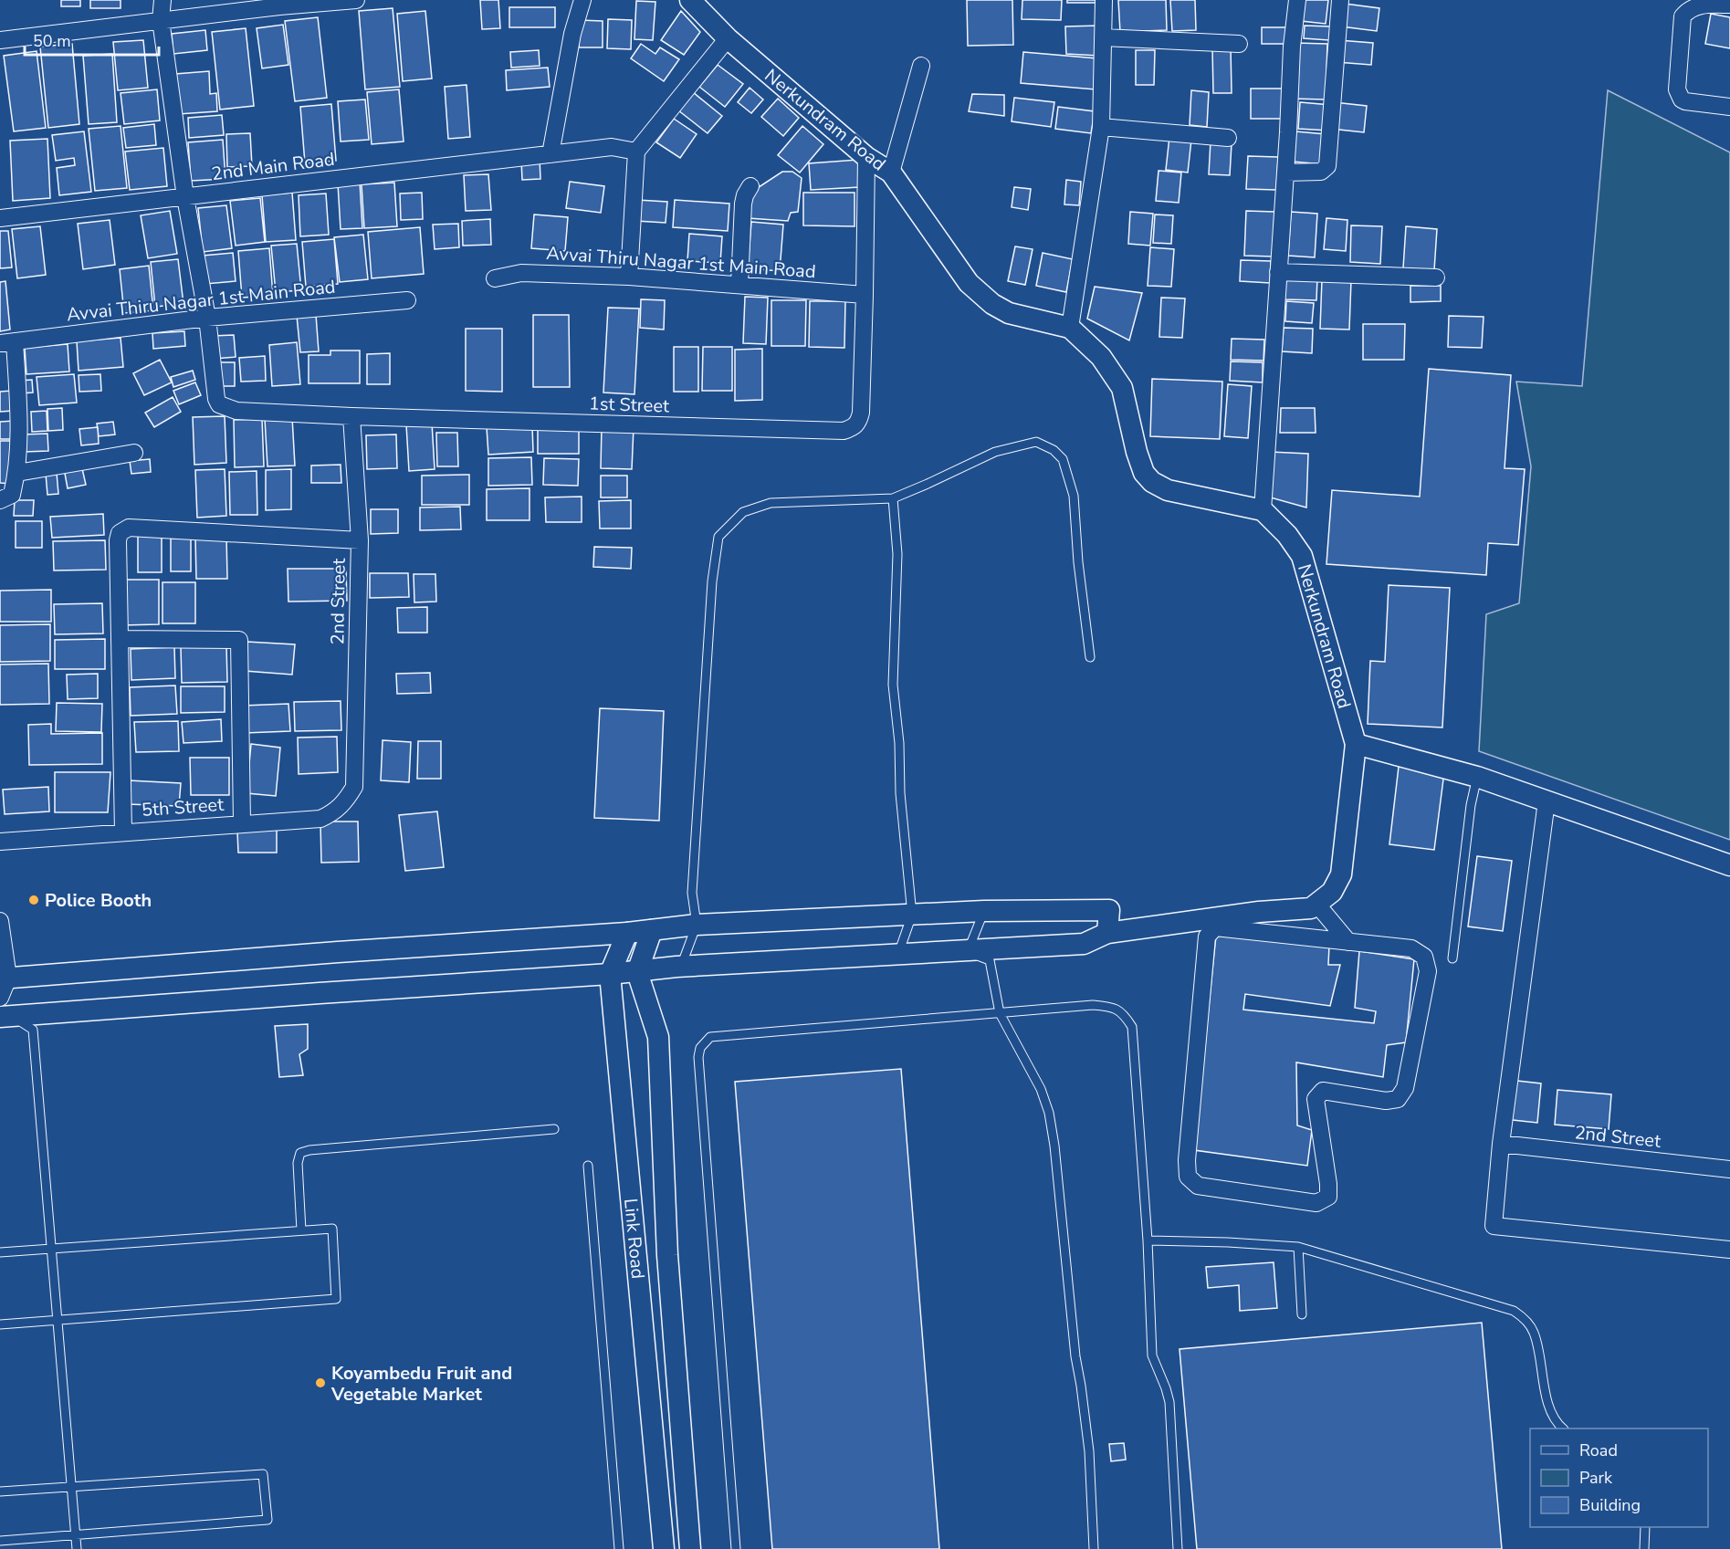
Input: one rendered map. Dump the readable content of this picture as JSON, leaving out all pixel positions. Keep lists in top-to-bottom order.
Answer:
{
  "streets": {
    "street": [
      "Nerkundram Road",
      "2nd Main Road",
      "Avvai Thiru Nagar 1st Main Road",
      "1st Street",
      "2nd Street",
      "5th Street",
      "Link Road"
    ]
  },
  "crossings": [
    ["Nerkundram Road", "1st Street"],
    ["Avvai Thiru Nagar 1st Main Road", "1st Street"],
    ["1st Street", "2nd Street"],
    ["2nd Street", "5th Street"]
  ],
  "places": ["Police Booth", "Koyambedu Fruit and Vegetable Market"],
  "legend": ["Road", "Park", "Building"],
  "scale_bar": "50 m"
}
